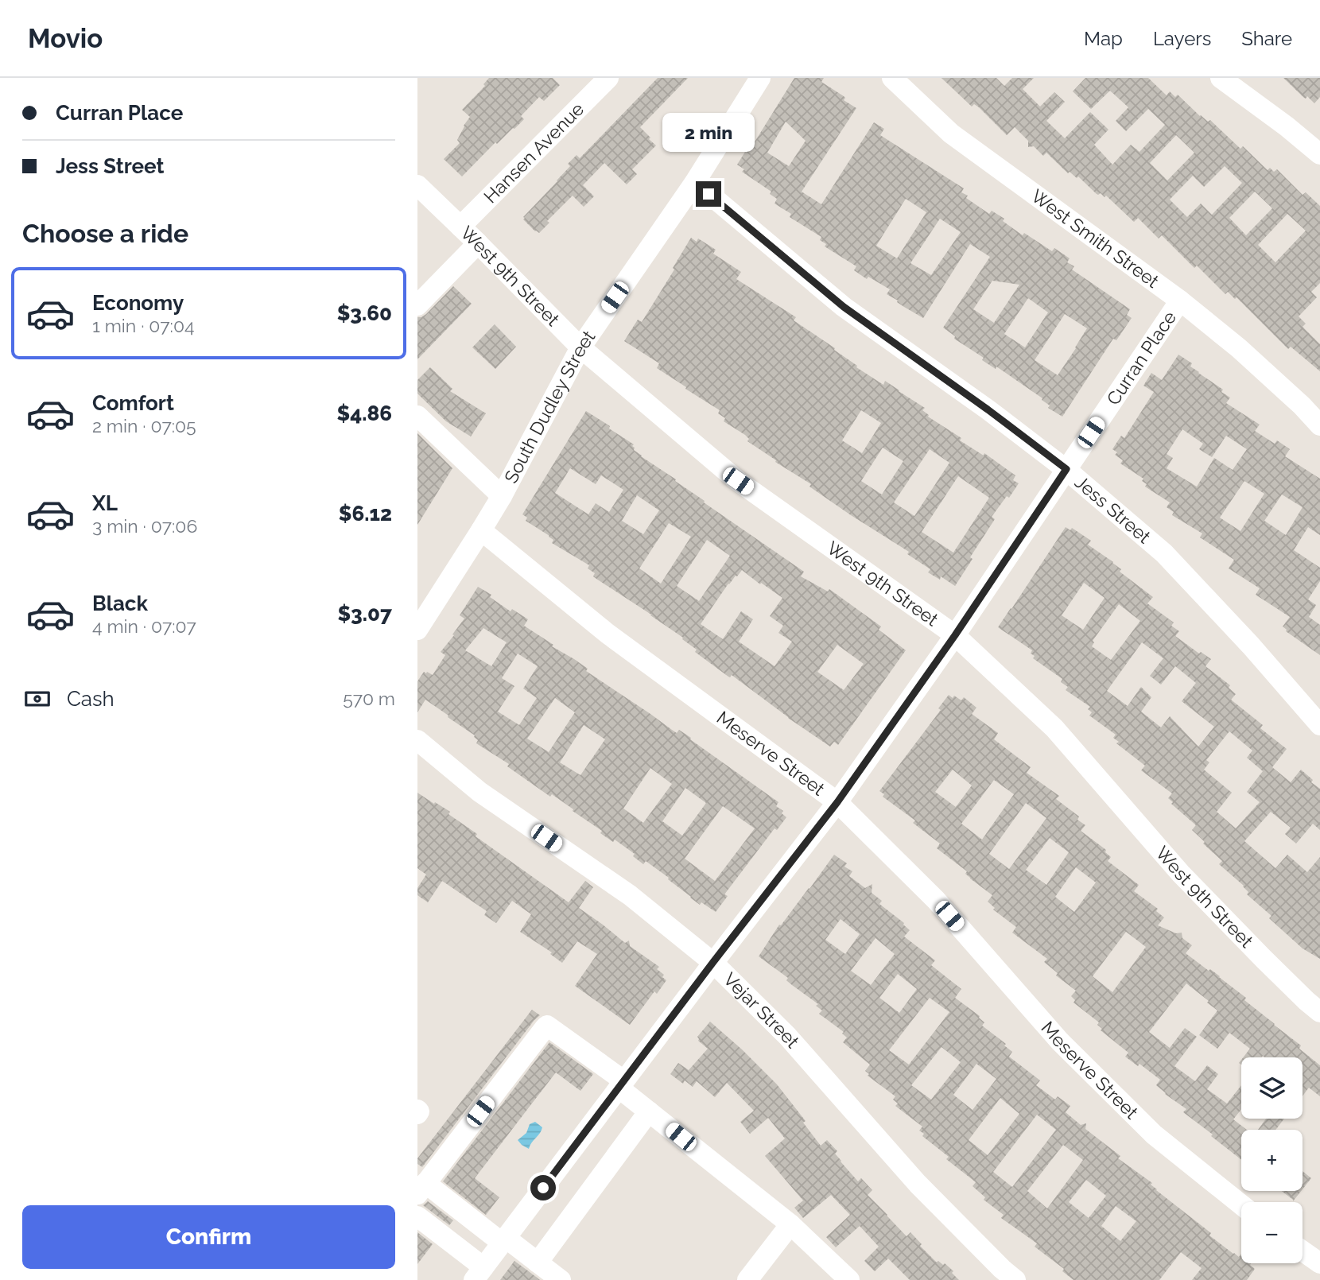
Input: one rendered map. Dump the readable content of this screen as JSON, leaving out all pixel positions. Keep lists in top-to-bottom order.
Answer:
{
  "streets": {
    "street": [
      "Hansen Avenue",
      "West Smith Street",
      "West 9th Street",
      "Curran Place",
      "South Dudley Street",
      "Jess Street",
      "Meserve Street",
      "Vejar Street"
    ]
  },
  "crossings": [
    ["Hansen Avenue", "West 9th Street"],
    ["West Smith Street", "Curran Place"],
    ["West 9th Street", "Curran Place"],
    ["West 9th Street", "South Dudley Street"],
    ["Curran Place", "Jess Street"],
    ["Curran Place", "Meserve Street"],
    ["Curran Place", "Vejar Street"],
    ["South Dudley Street", "Jess Street"],
    ["South Dudley Street", "Meserve Street"]
  ],
  "page": {
    "header": "Movio",
    "nav": ["Map", "Layers", "Share"],
    "banner": ["Curran Place", "Jess Street"],
    "bubble": "2 min",
    "heading": "Choose a ride",
    "list": [
      {
        "name": "Economy",
        "note": "1 min · 07:04",
        "value": "$3.60"
      },
      {
        "name": "Comfort",
        "note": "2 min · 07:05",
        "value": "$4.86"
      },
      {
        "name": "XL",
        "note": "3 min · 07:06",
        "value": "$6.12"
      },
      {
        "name": "Black",
        "note": "4 min · 07:07",
        "value": "$3.07"
      }
    ],
    "pay": ["Cash", "570 m"],
    "map_buttons": ["+", "−"],
    "buttons": "Confirm"
  }
}
